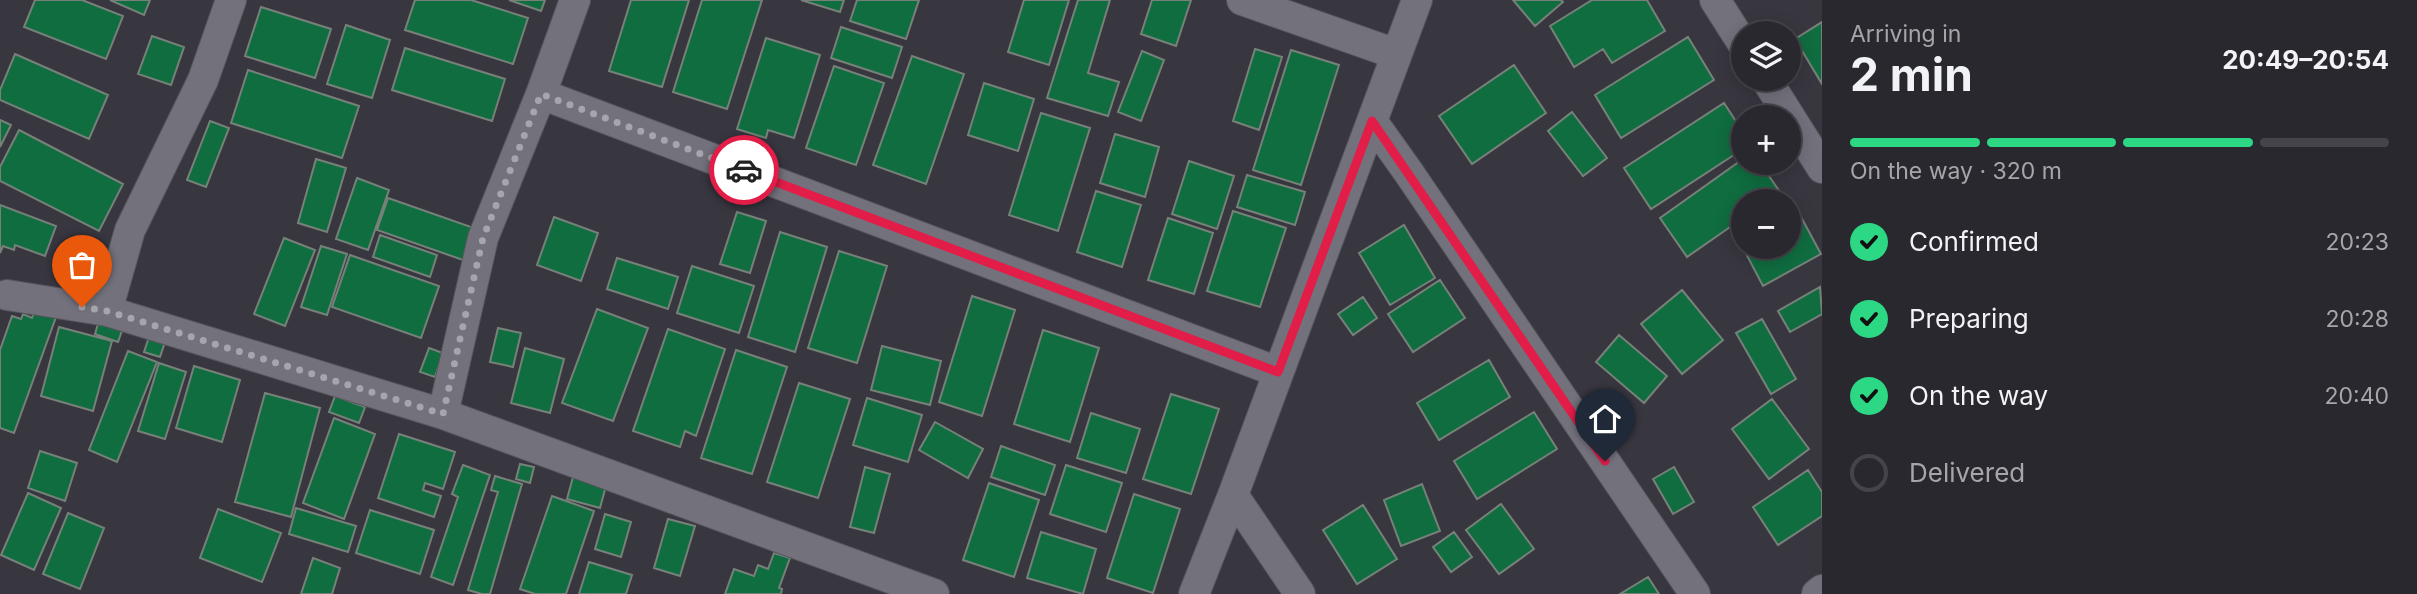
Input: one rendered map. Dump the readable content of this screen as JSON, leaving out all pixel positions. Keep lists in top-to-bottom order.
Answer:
{
  "page": {
    "heading": ["2 min", "Arriving in", "20:49–20:54"],
    "map_buttons": ["+", "−"],
    "bar": "On the way · 320 m",
    "list": [
      ["Confirmed", "20:23"],
      ["Preparing", "20:28"],
      ["On the way", "20:40"],
      "Delivered"
    ]
  }
}
